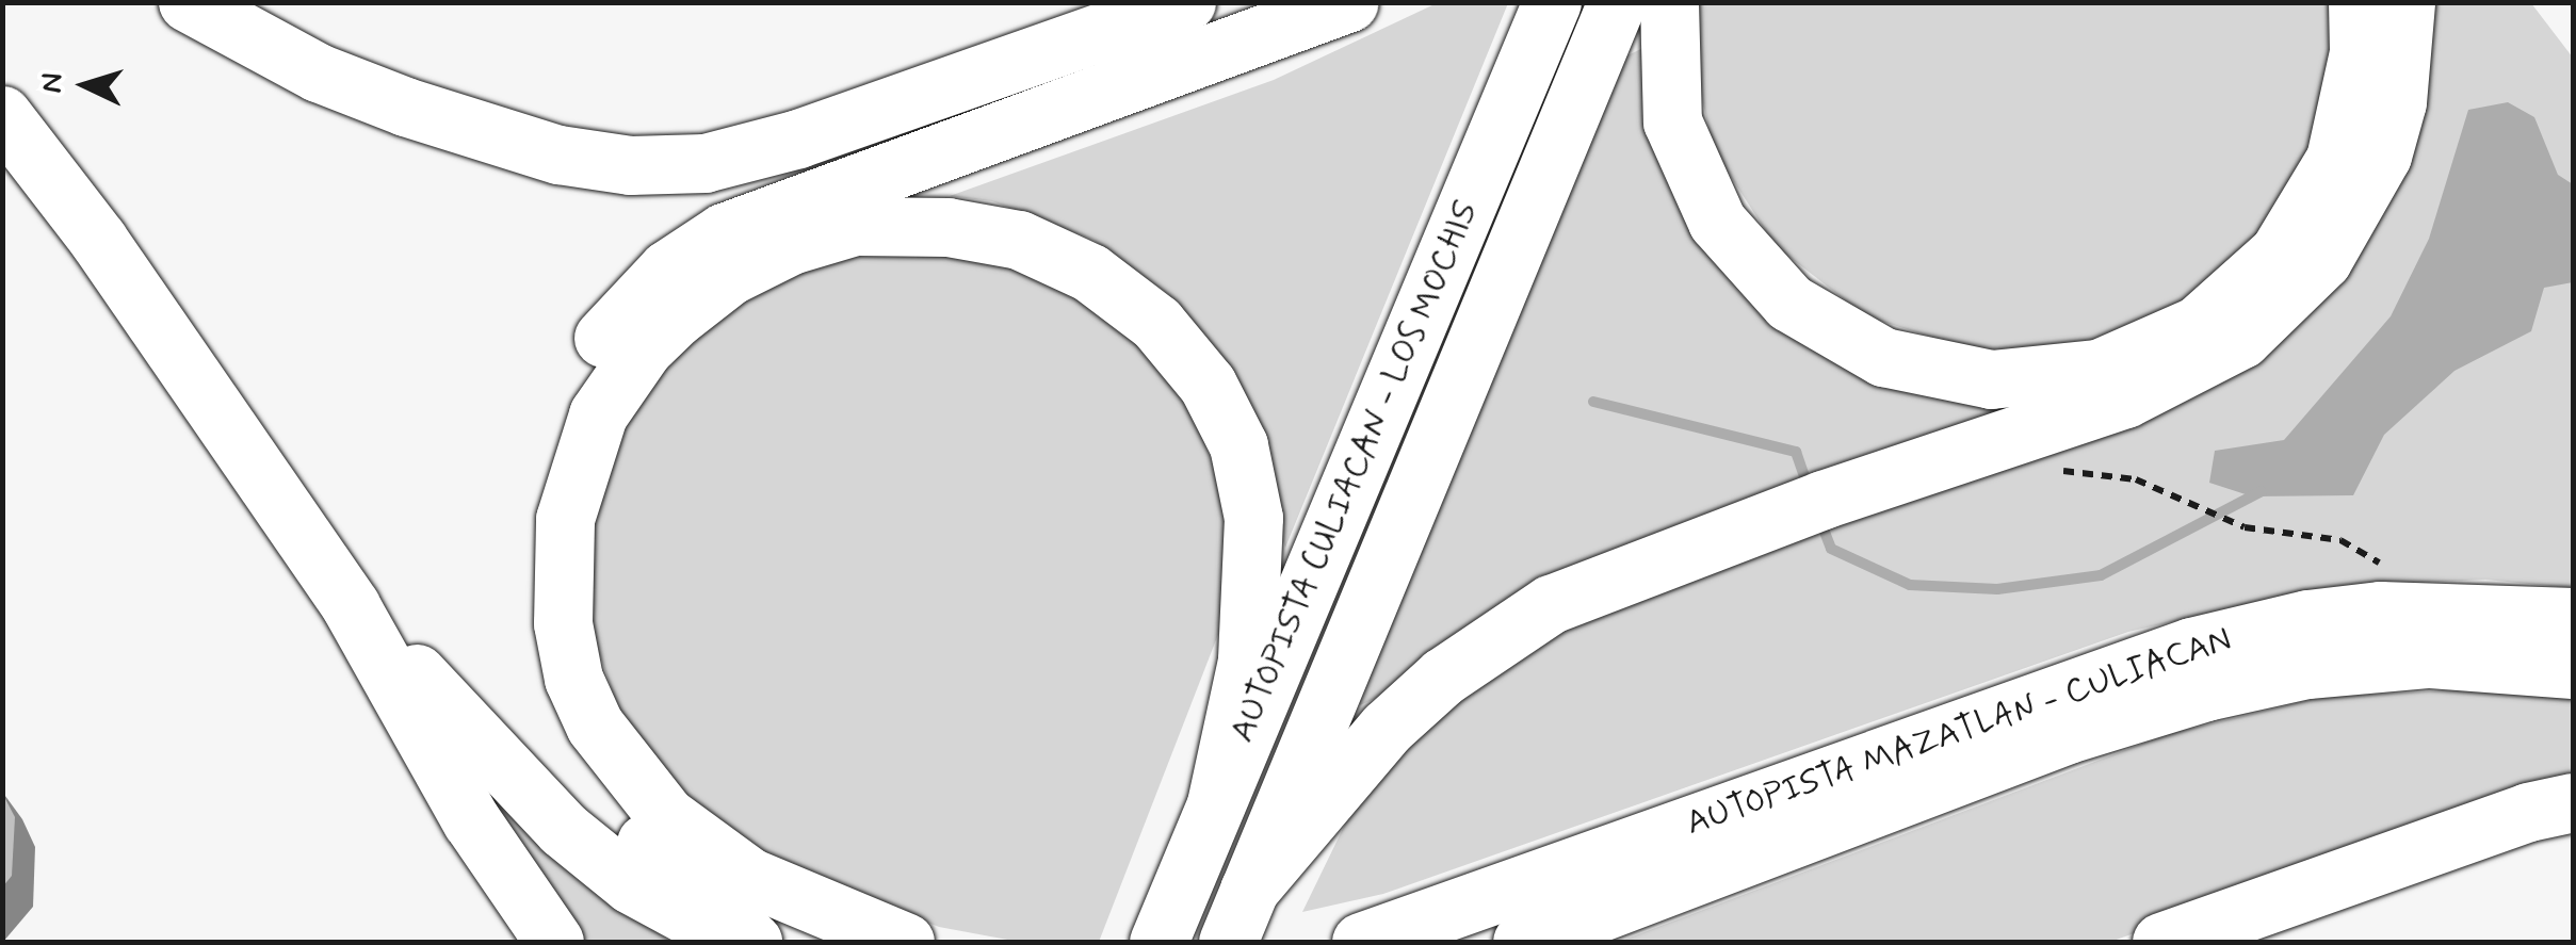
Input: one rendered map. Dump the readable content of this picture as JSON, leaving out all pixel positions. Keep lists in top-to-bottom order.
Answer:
{
  "streets": {
    "highway": ["AUTOPISTA CULIACAN - LOS MOCHIS", "AUTOPISTA MAZATLAN - CULIACAN"]
  },
  "north": "left"
}
